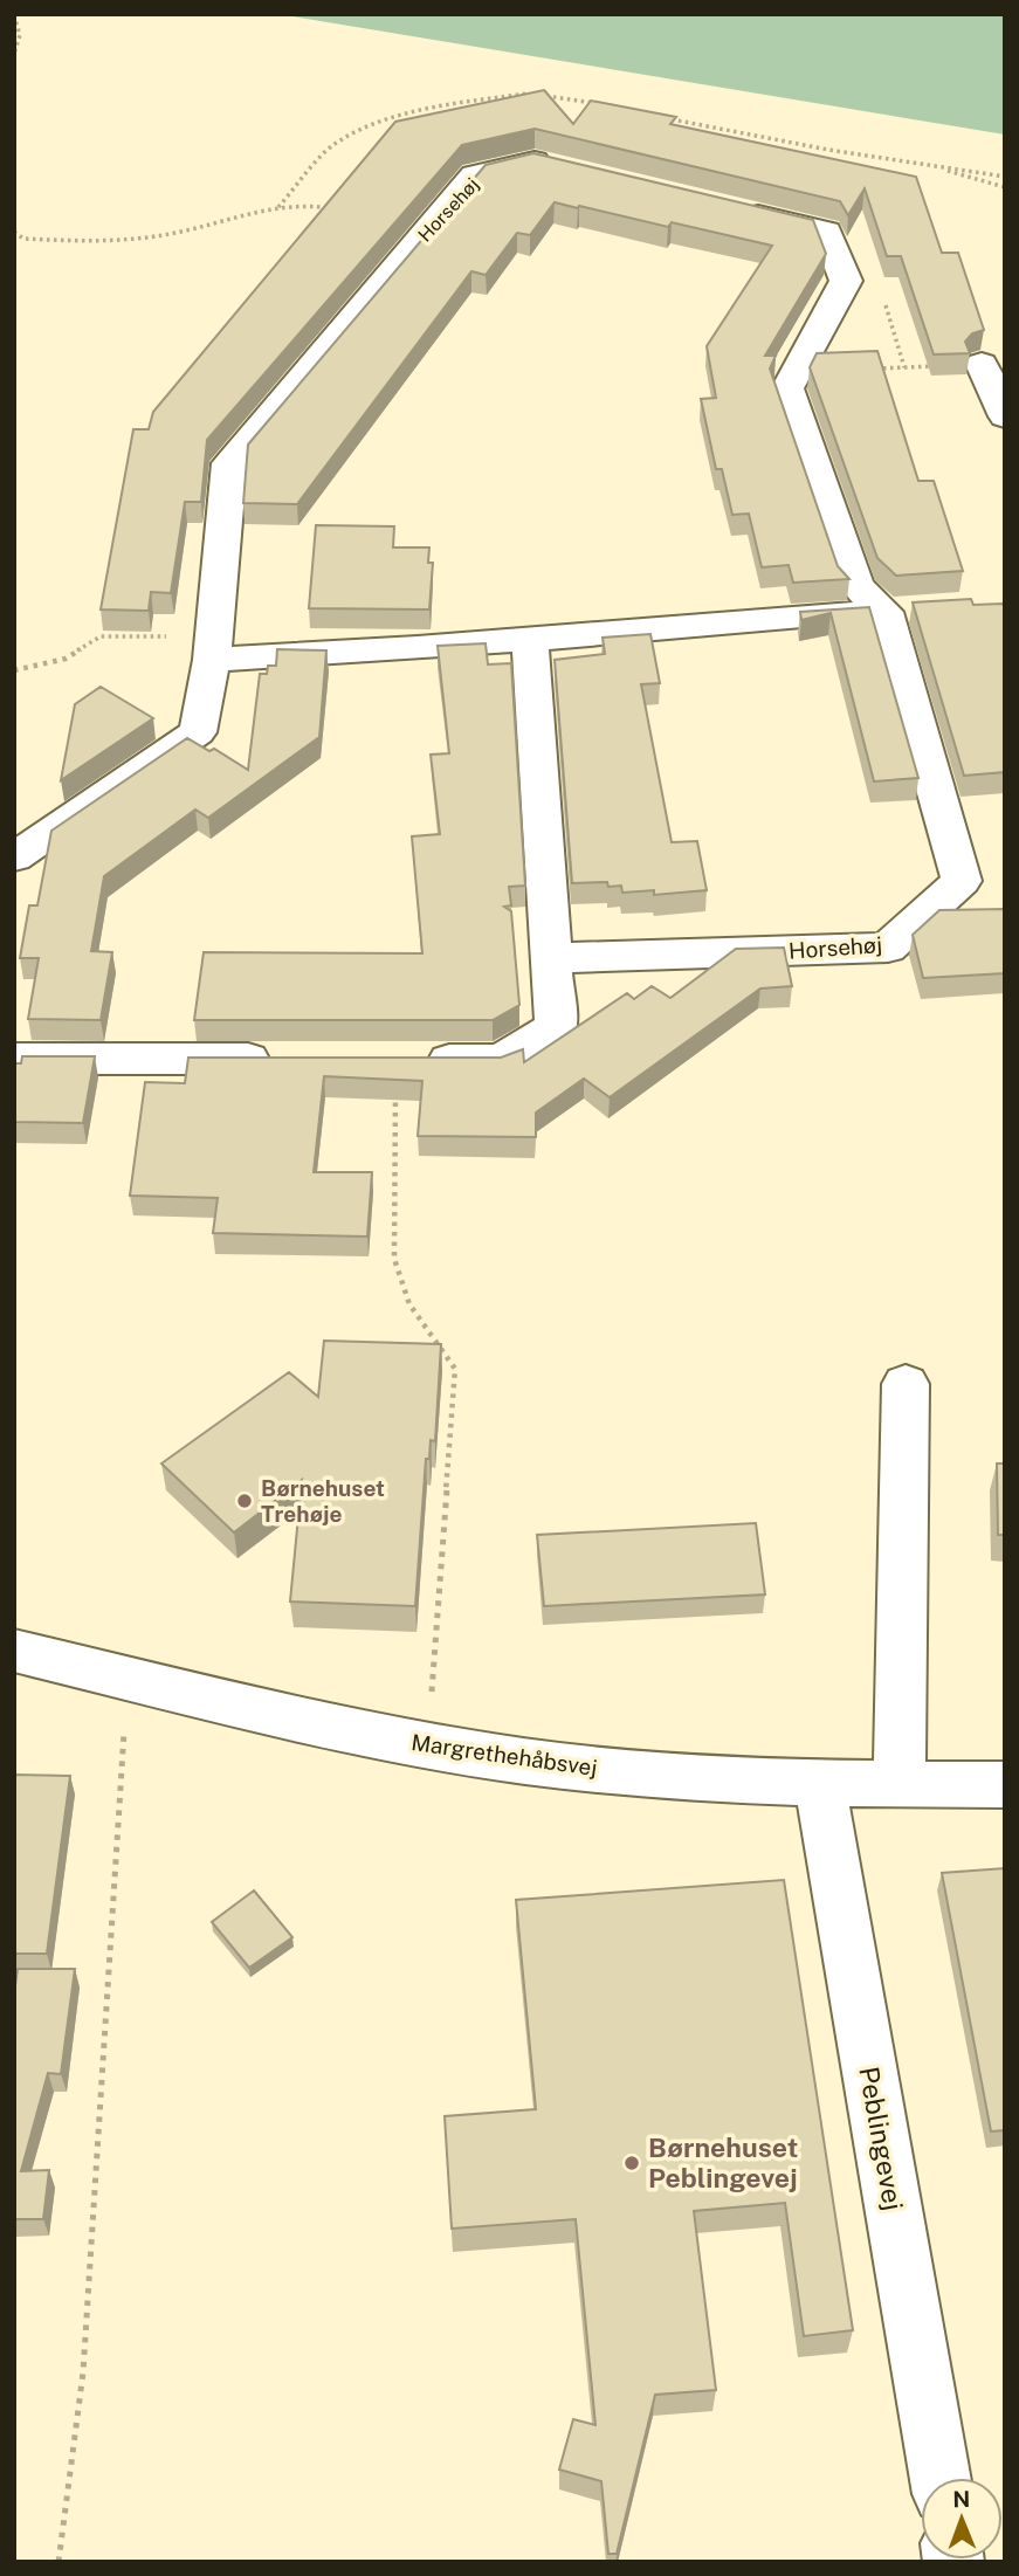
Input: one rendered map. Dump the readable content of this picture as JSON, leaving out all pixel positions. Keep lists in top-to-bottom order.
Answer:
{
  "streets": {
    "street": ["Horsehøj", "Margrethehåbsvej", "Peblingevej"]
  },
  "crossings": [
    ["Margrethehåbsvej", "Peblingevej"]
  ],
  "places": ["Børnehuset Trehøje", "Børnehuset Peblingevej"],
  "north": "top"
}
